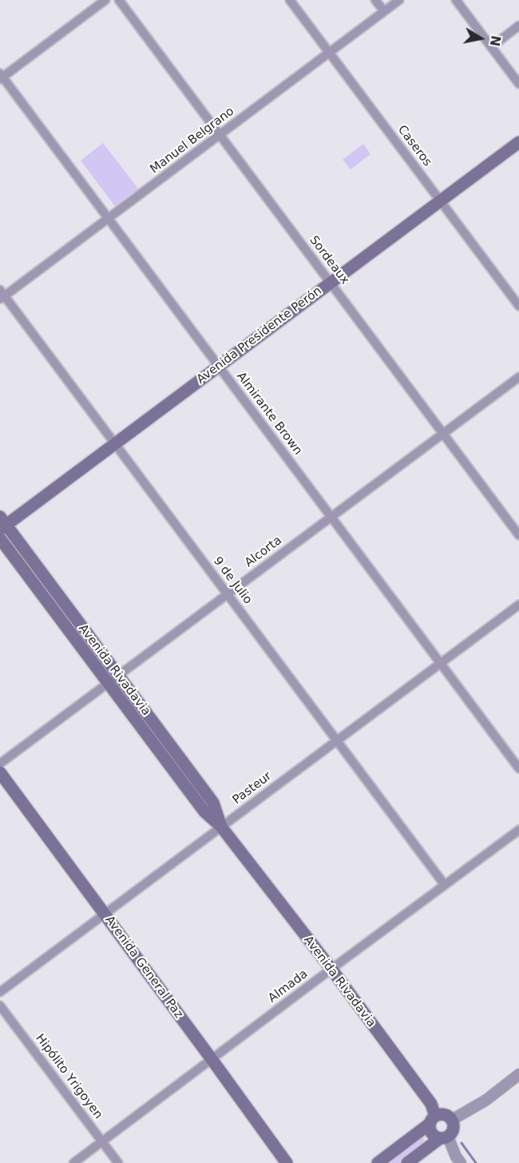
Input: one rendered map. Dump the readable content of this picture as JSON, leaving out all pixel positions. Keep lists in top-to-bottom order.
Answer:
{
  "streets": {
    "main road": ["Avenida Presidente Perón", "Avenida Rivadavia", "Avenida General Paz"],
    "street": [
      "Manuel Belgrano",
      "Caseros",
      "Sordeaux",
      "Almirante Brown",
      "Alcorta",
      "9 de Julio",
      "Pasteur",
      "Almada",
      "Hipólito Yrigoyen"
    ]
  },
  "crossings": [
    ["Manuel Belgrano", "Caseros"],
    ["Manuel Belgrano", "Sordeaux"],
    ["Manuel Belgrano", "Almirante Brown"],
    ["Manuel Belgrano", "9 de Julio"],
    ["Caseros", "Avenida Presidente Perón"],
    ["Sordeaux", "Avenida Presidente Perón"],
    ["Sordeaux", "Alcorta"],
    ["Avenida Presidente Perón", "Almirante Brown"],
    ["Avenida Presidente Perón", "9 de Julio"],
    ["Avenida Presidente Perón", "Avenida Rivadavia"],
    ["Almirante Brown", "Alcorta"],
    ["Almirante Brown", "Pasteur"],
    ["Alcorta", "9 de Julio"],
    ["Alcorta", "Avenida Rivadavia"],
    ["9 de Julio", "Pasteur"],
    ["9 de Julio", "Almada"],
    ["Avenida Rivadavia", "Pasteur"],
    ["Avenida Rivadavia", "Almada"],
    ["Pasteur", "Avenida General Paz"],
    ["Avenida General Paz", "Almada"],
    ["Almada", "Hipólito Yrigoyen"]
  ],
  "north": "right"
}
